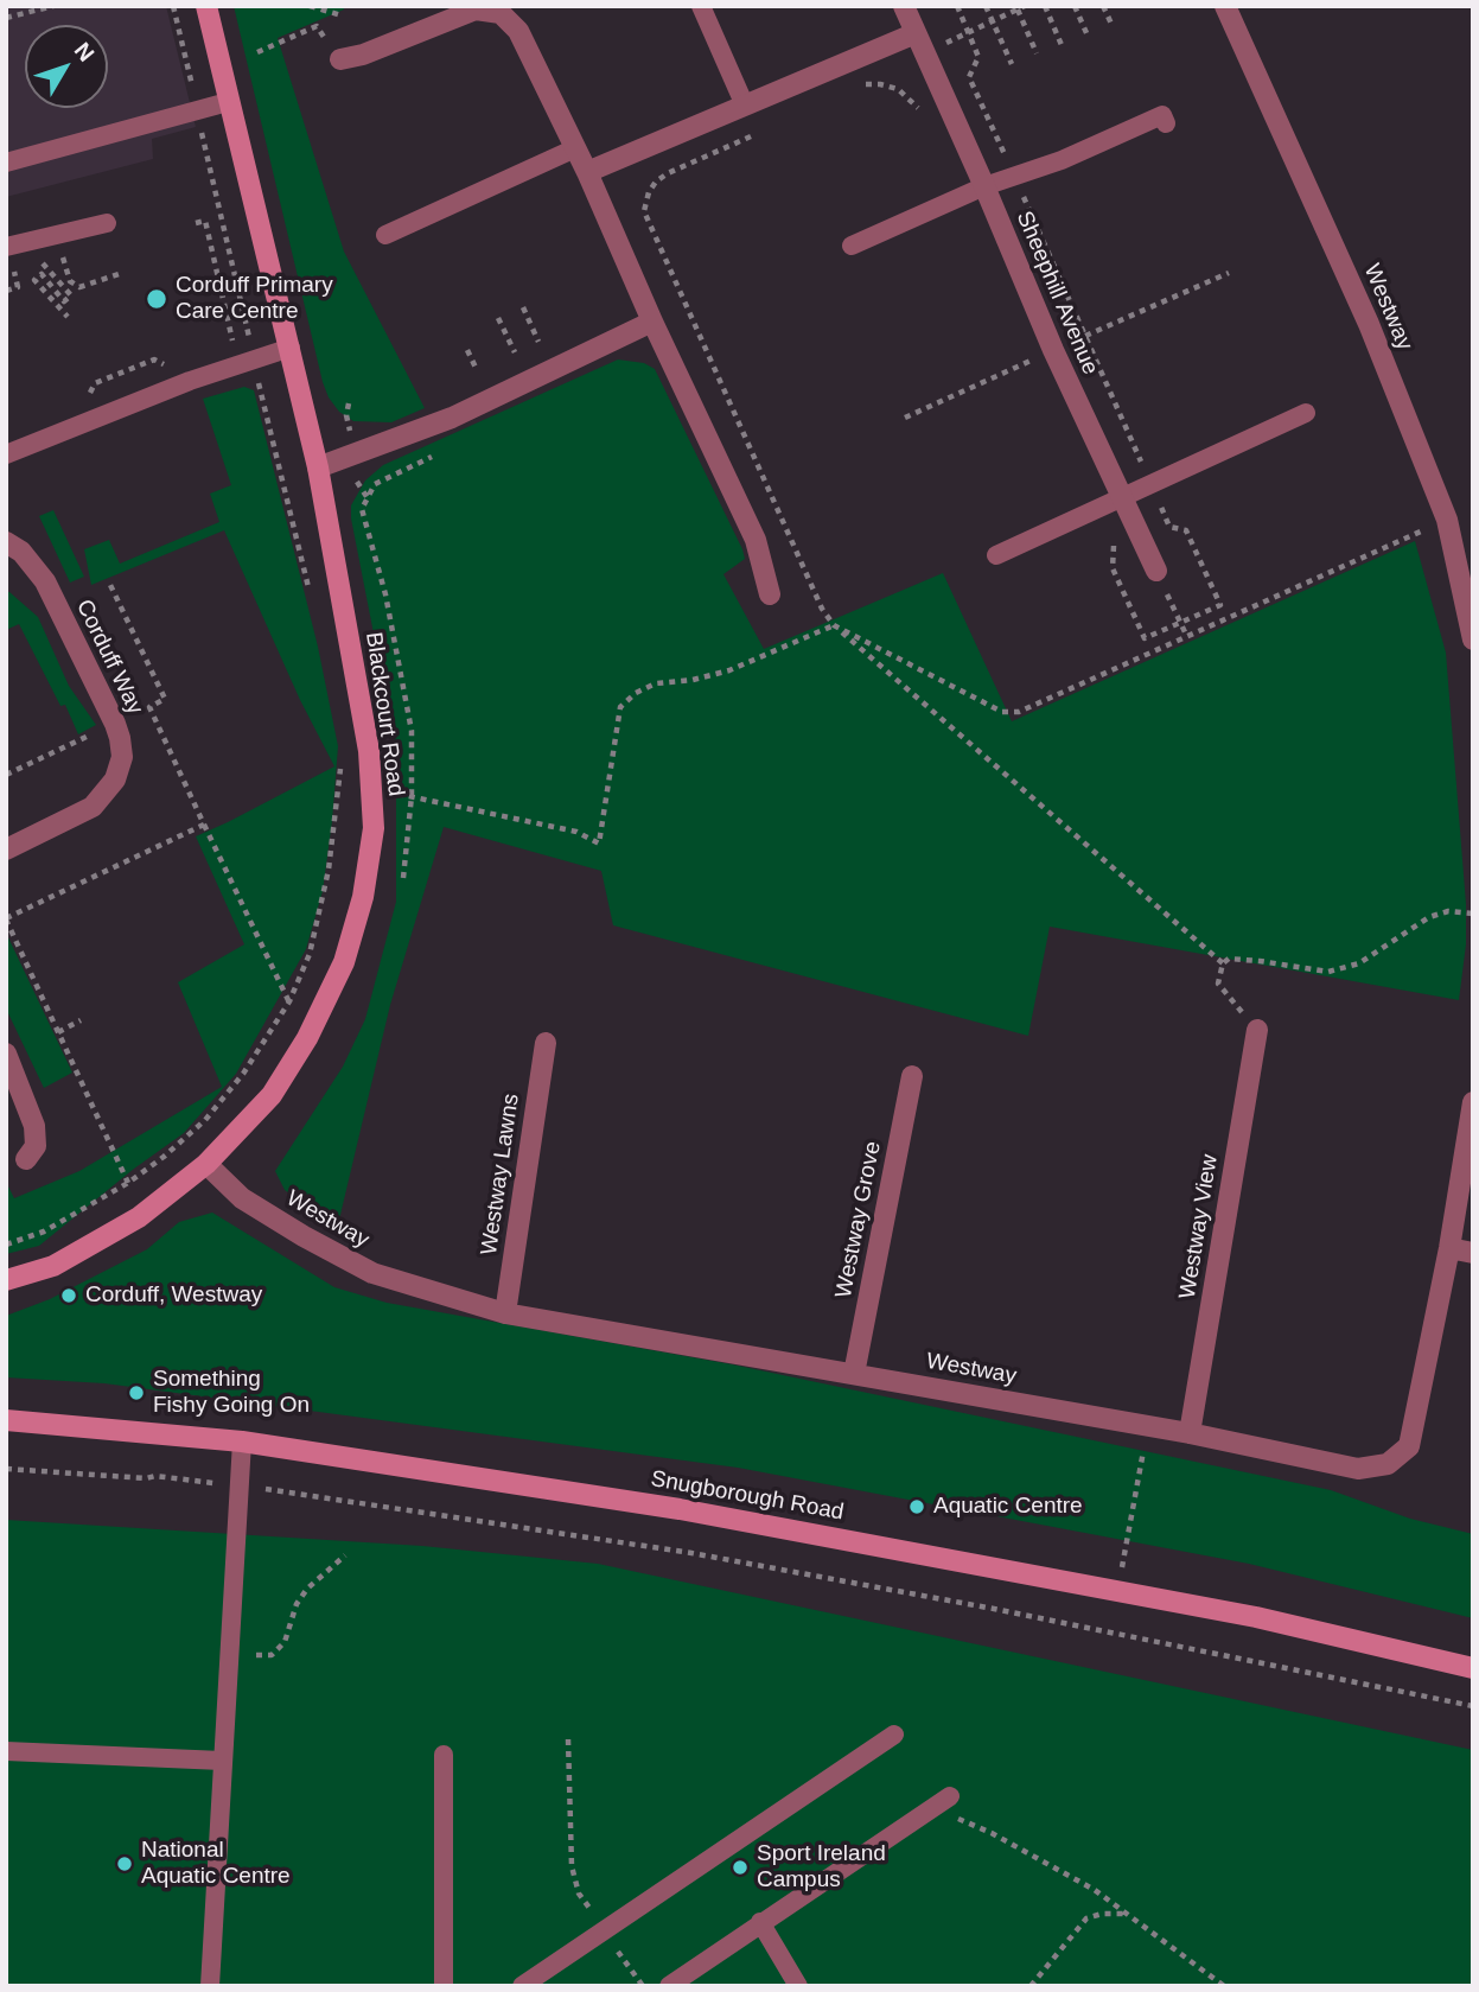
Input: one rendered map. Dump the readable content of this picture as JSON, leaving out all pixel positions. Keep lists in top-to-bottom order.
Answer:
{
  "streets": {
    "main road": ["Blackcourt Road", "Snugborough Road"],
    "street": [
      "Sheephill Avenue",
      "Westway",
      "Corduff Way",
      "Westway Lawns",
      "Westway Grove",
      "Westway View"
    ]
  },
  "crossings": [
    ["Westway", "Blackcourt Road"],
    ["Westway", "Westway Lawns"],
    ["Westway", "Westway Grove"],
    ["Westway", "Westway View"]
  ],
  "places": [
    "Corduff Primary Care Centre",
    "Corduff, Westway",
    "Something Fishy Going On",
    "Aquatic Centre",
    "National Aquatic Centre",
    "Sport Ireland Campus"
  ],
  "north": "top right"
}
